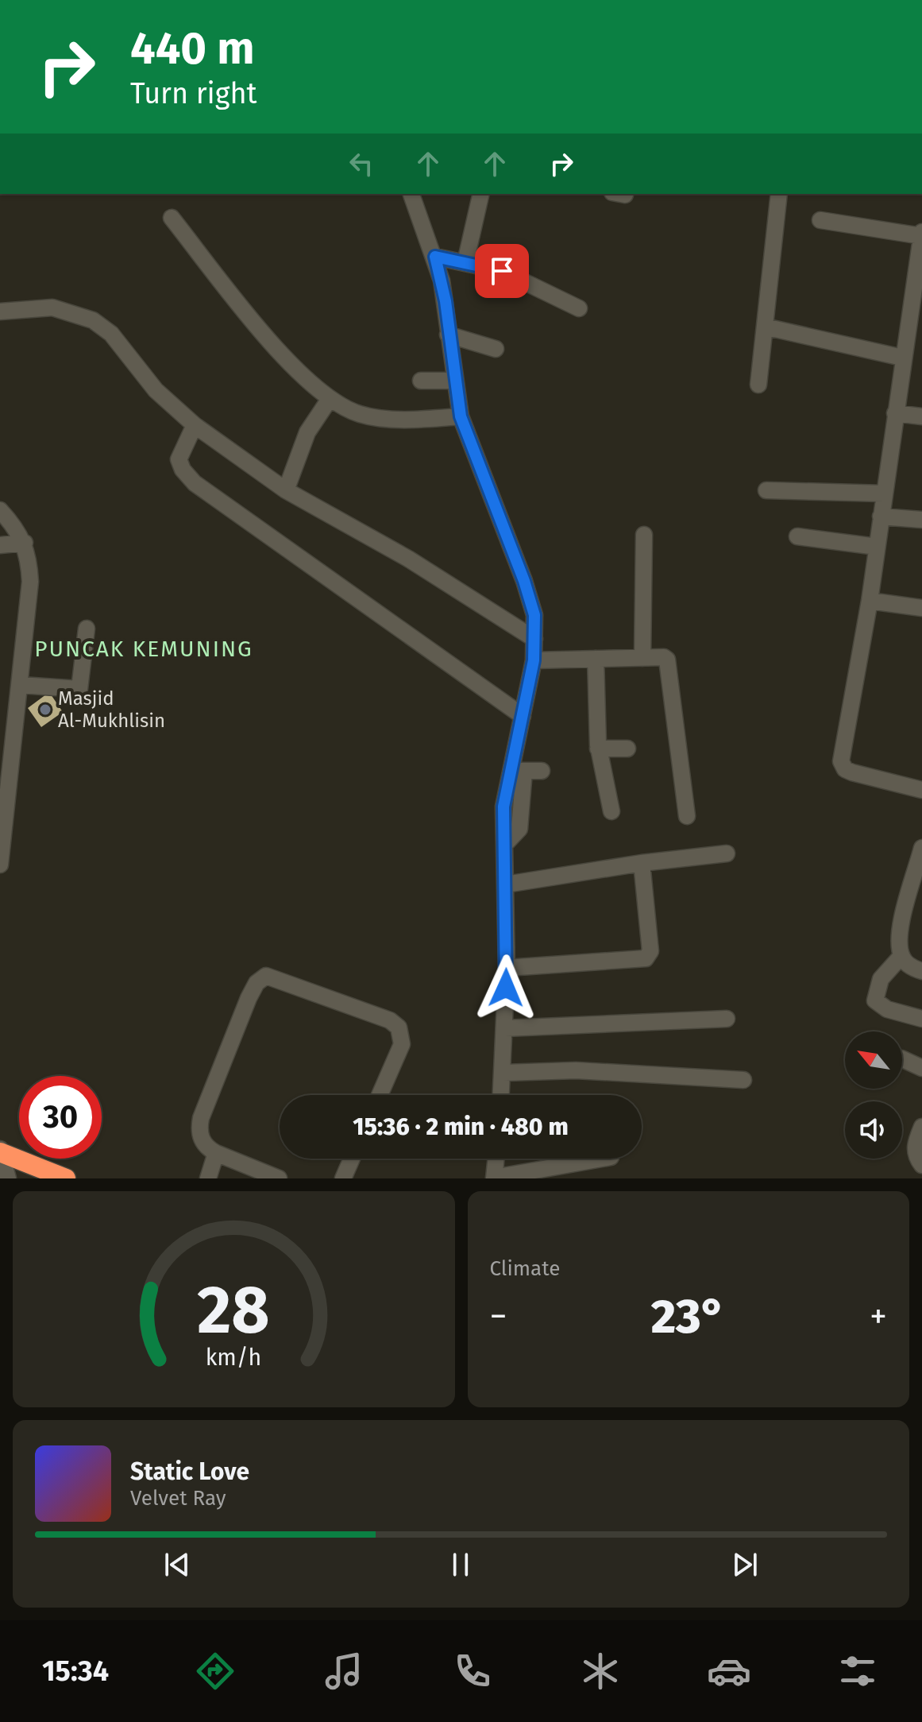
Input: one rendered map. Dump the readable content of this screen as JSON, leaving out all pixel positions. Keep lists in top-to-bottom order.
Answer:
{
  "districts": ["PUNCAK KEMUNING"],
  "places": ["Masjid Al-Mukhlisin"],
  "north": "top left",
  "page": {
    "turn": ["440 m", "Turn right"],
    "limit": "30",
    "trip": "15:36 · 2 min · 480 m",
    "tile": "Climate",
    "heat": ["−", "23°", "+"],
    "song": ["Static Love", "Velvet Ray"],
    "tabs": "15:34",
    "gauge": ["28", "km/h"]
  }
}
